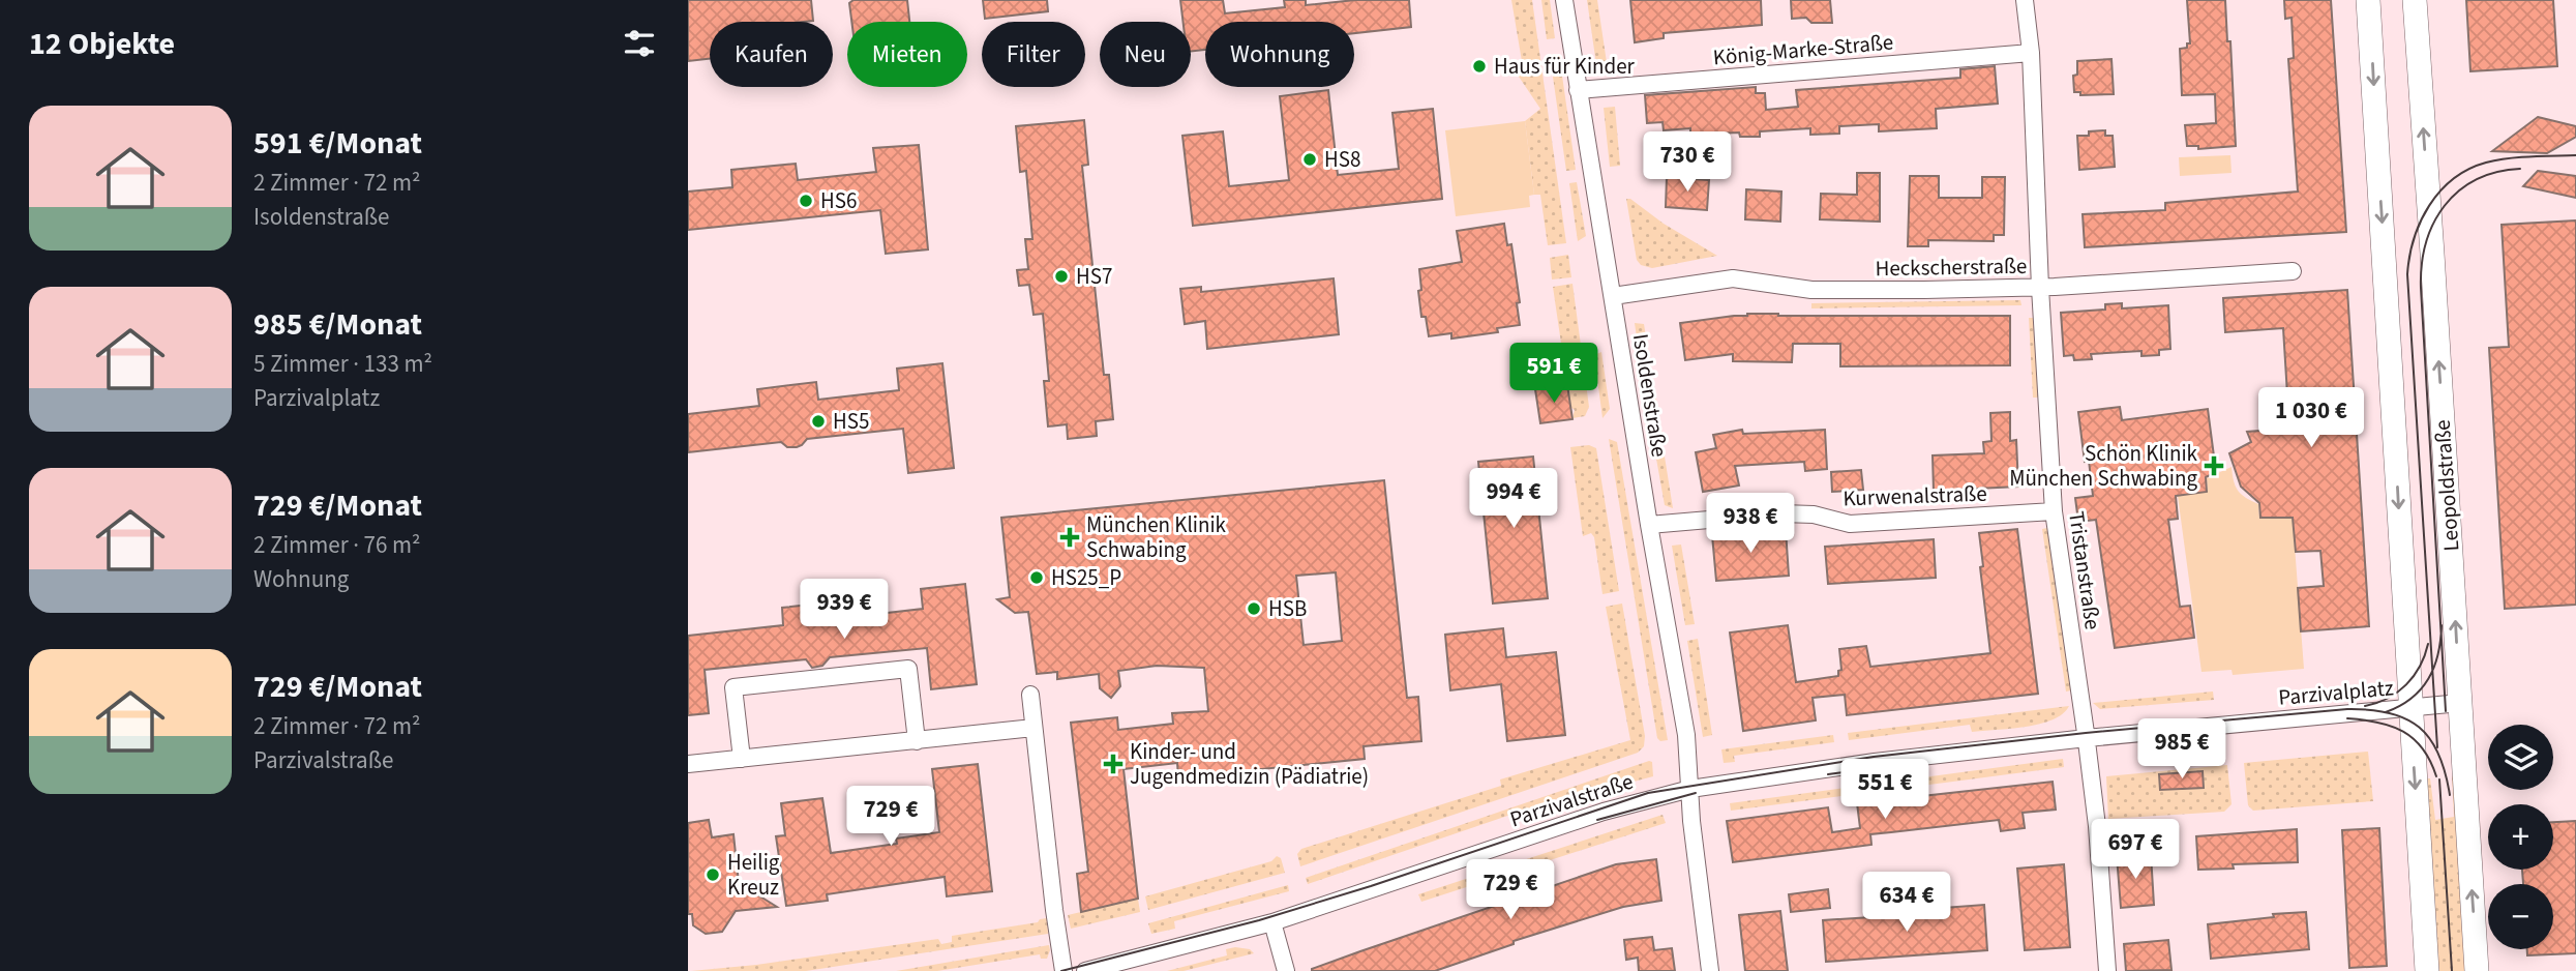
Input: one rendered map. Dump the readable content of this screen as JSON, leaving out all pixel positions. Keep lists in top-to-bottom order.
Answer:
{
  "streets": {
    "main road": ["Leopoldstraße"],
    "street": [
      "König-Marke-Straße",
      "Heckscherstraße",
      "Isoldenstraße",
      "Kurwenalstraße",
      "Tristanstraße",
      "Parzivalplatz",
      "Parzivalstraße"
    ]
  },
  "crossings": [
    ["König-Marke-Straße", "Isoldenstraße"],
    ["König-Marke-Straße", "Tristanstraße"],
    ["Heckscherstraße", "Isoldenstraße"],
    ["Heckscherstraße", "Tristanstraße"],
    ["Isoldenstraße", "Kurwenalstraße"],
    ["Isoldenstraße", "Parzivalstraße"],
    ["Leopoldstraße", "Parzivalplatz"],
    ["Kurwenalstraße", "Tristanstraße"],
    ["Tristanstraße", "Parzivalplatz"],
    ["Tristanstraße", "Parzivalstraße"],
    ["Parzivalplatz", "Parzivalstraße"]
  ],
  "places": {
    "other": [
      "Haus für Kinder",
      "HS8",
      "HS6",
      "HS7",
      "HS5",
      "HS25_P",
      "HSB",
      "Heilig Kreuz"
    ],
    "health": ["Schön Klinik München Schwabing", "München Klinik Schwabing", "Kinder- und Jugendmedizin (Pädiatrie)"]
  },
  "page": {
    "heading": "12 Objekte",
    "chip": [
      "Kaufen",
      "Mieten",
      "Filter",
      "Neu",
      "Wohnung"
    ],
    "list": [
      {
        "name": "591 €/Monat",
        "note": "2 Zimmer · 72 m² · Isoldenstraße"
      },
      {
        "name": "985 €/Monat",
        "note": "5 Zimmer · 133 m² · Parzivalplatz"
      },
      {
        "name": "729 €/Monat",
        "note": "2 Zimmer · 76 m² · Wohnung"
      },
      {
        "name": "729 €/Monat",
        "note": "2 Zimmer · 72 m² · Parzivalstraße"
      }
    ],
    "price": [
      "730 €",
      "591 €",
      "1 030 €",
      "994 €",
      "938 €",
      "939 €",
      "985 €",
      "551 €",
      "729 €",
      "697 €",
      "729 €",
      "634 €"
    ],
    "map_buttons": ["+", "−"]
  }
}
